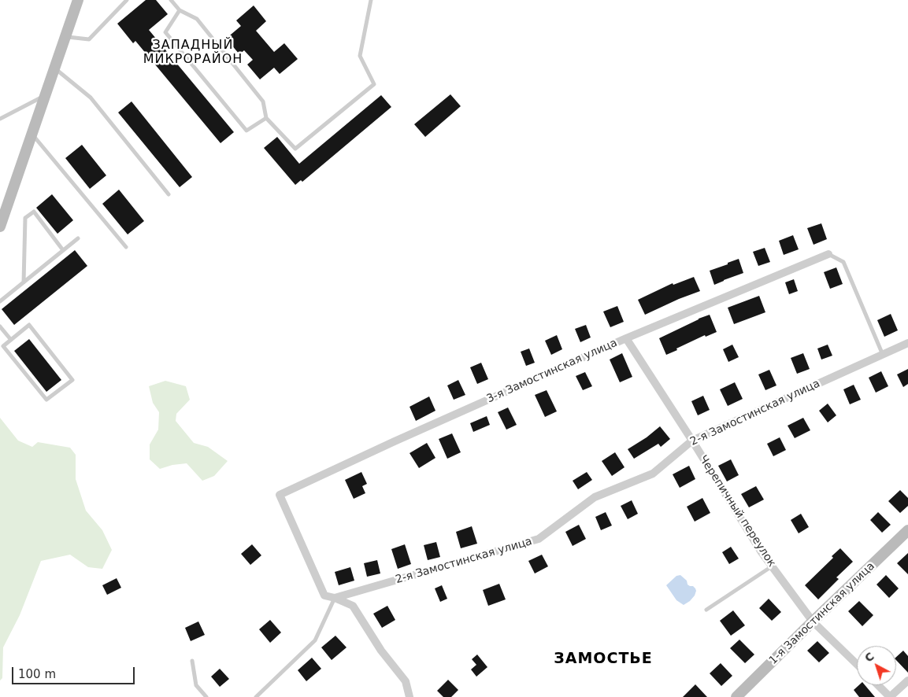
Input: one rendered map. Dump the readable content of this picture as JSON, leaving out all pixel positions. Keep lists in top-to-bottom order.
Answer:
{
  "streets": {
    "street": [
      "3-я Замостинская улица",
      "2-я Замостинская улица",
      "Черепичный переулок",
      "1-я Замостинская улица"
    ]
  },
  "crossings": [
    ["3-я Замостинская улица", "2-я Замостинская улица"],
    ["3-я Замостинская улица", "Черепичный переулок"],
    ["2-я Замостинская улица", "Черепичный переулок"],
    ["Черепичный переулок", "1-я Замостинская улица"]
  ],
  "districts": ["ЗАПАДНЫЙ МИКРОРАЙОН", "ЗАМОСТЬЕ"],
  "scale_bar": "100 m",
  "north": "top left"
}
